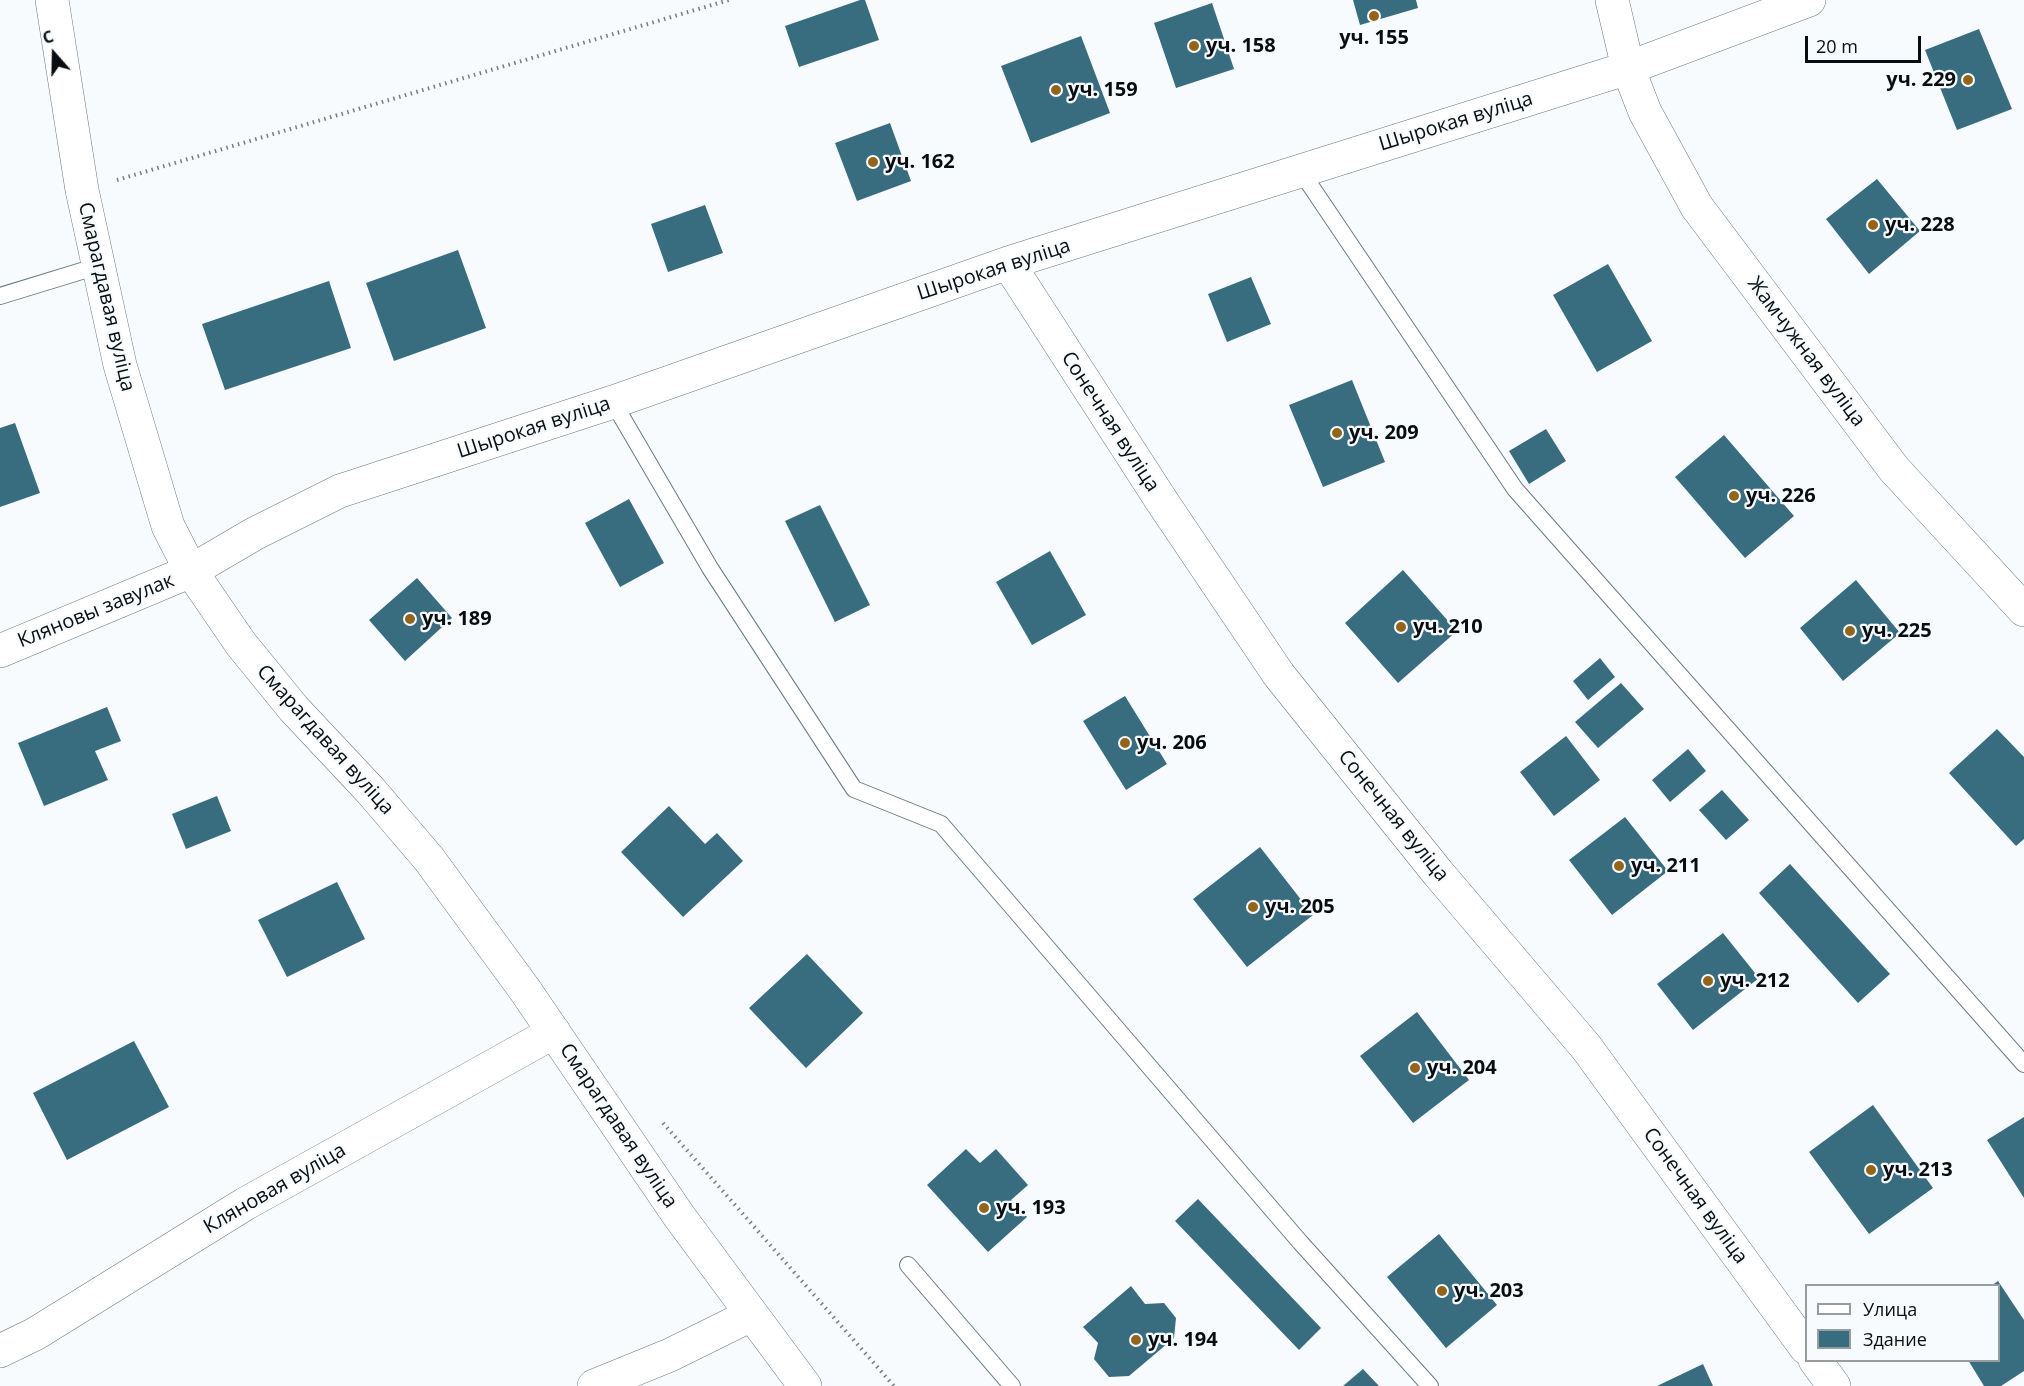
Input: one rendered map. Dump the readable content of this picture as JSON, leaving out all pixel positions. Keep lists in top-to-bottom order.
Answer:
{
  "streets": {
    "street": [
      "Шырокая вуліца",
      "Смарагдавая вуліца",
      "Жамчужная вуліца",
      "Сонечная вуліца",
      "Кляновы завулак",
      "Кляновая вуліца"
    ]
  },
  "crossings": [
    ["Шырокая вуліца", "Смарагдавая вуліца"],
    ["Шырокая вуліца", "Жамчужная вуліца"],
    ["Шырокая вуліца", "Сонечная вуліца"],
    ["Шырокая вуліца", "Кляновы завулак"],
    ["Смарагдавая вуліца", "Кляновы завулак"],
    ["Смарагдавая вуліца", "Кляновая вуліца"]
  ],
  "places": [
    "уч. 155",
    "уч. 158",
    "уч. 229",
    "уч. 159",
    "уч. 162",
    "уч. 228",
    "уч. 209",
    "уч. 226",
    "уч. 189",
    "уч. 210",
    "уч. 225",
    "уч. 206",
    "уч. 211",
    "уч. 205",
    "уч. 212",
    "уч. 204",
    "уч. 213",
    "уч. 193",
    "уч. 203",
    "уч. 194"
  ],
  "legend": ["Улица", "Здание"],
  "scale_bar": "20 m",
  "north": "top"
}
